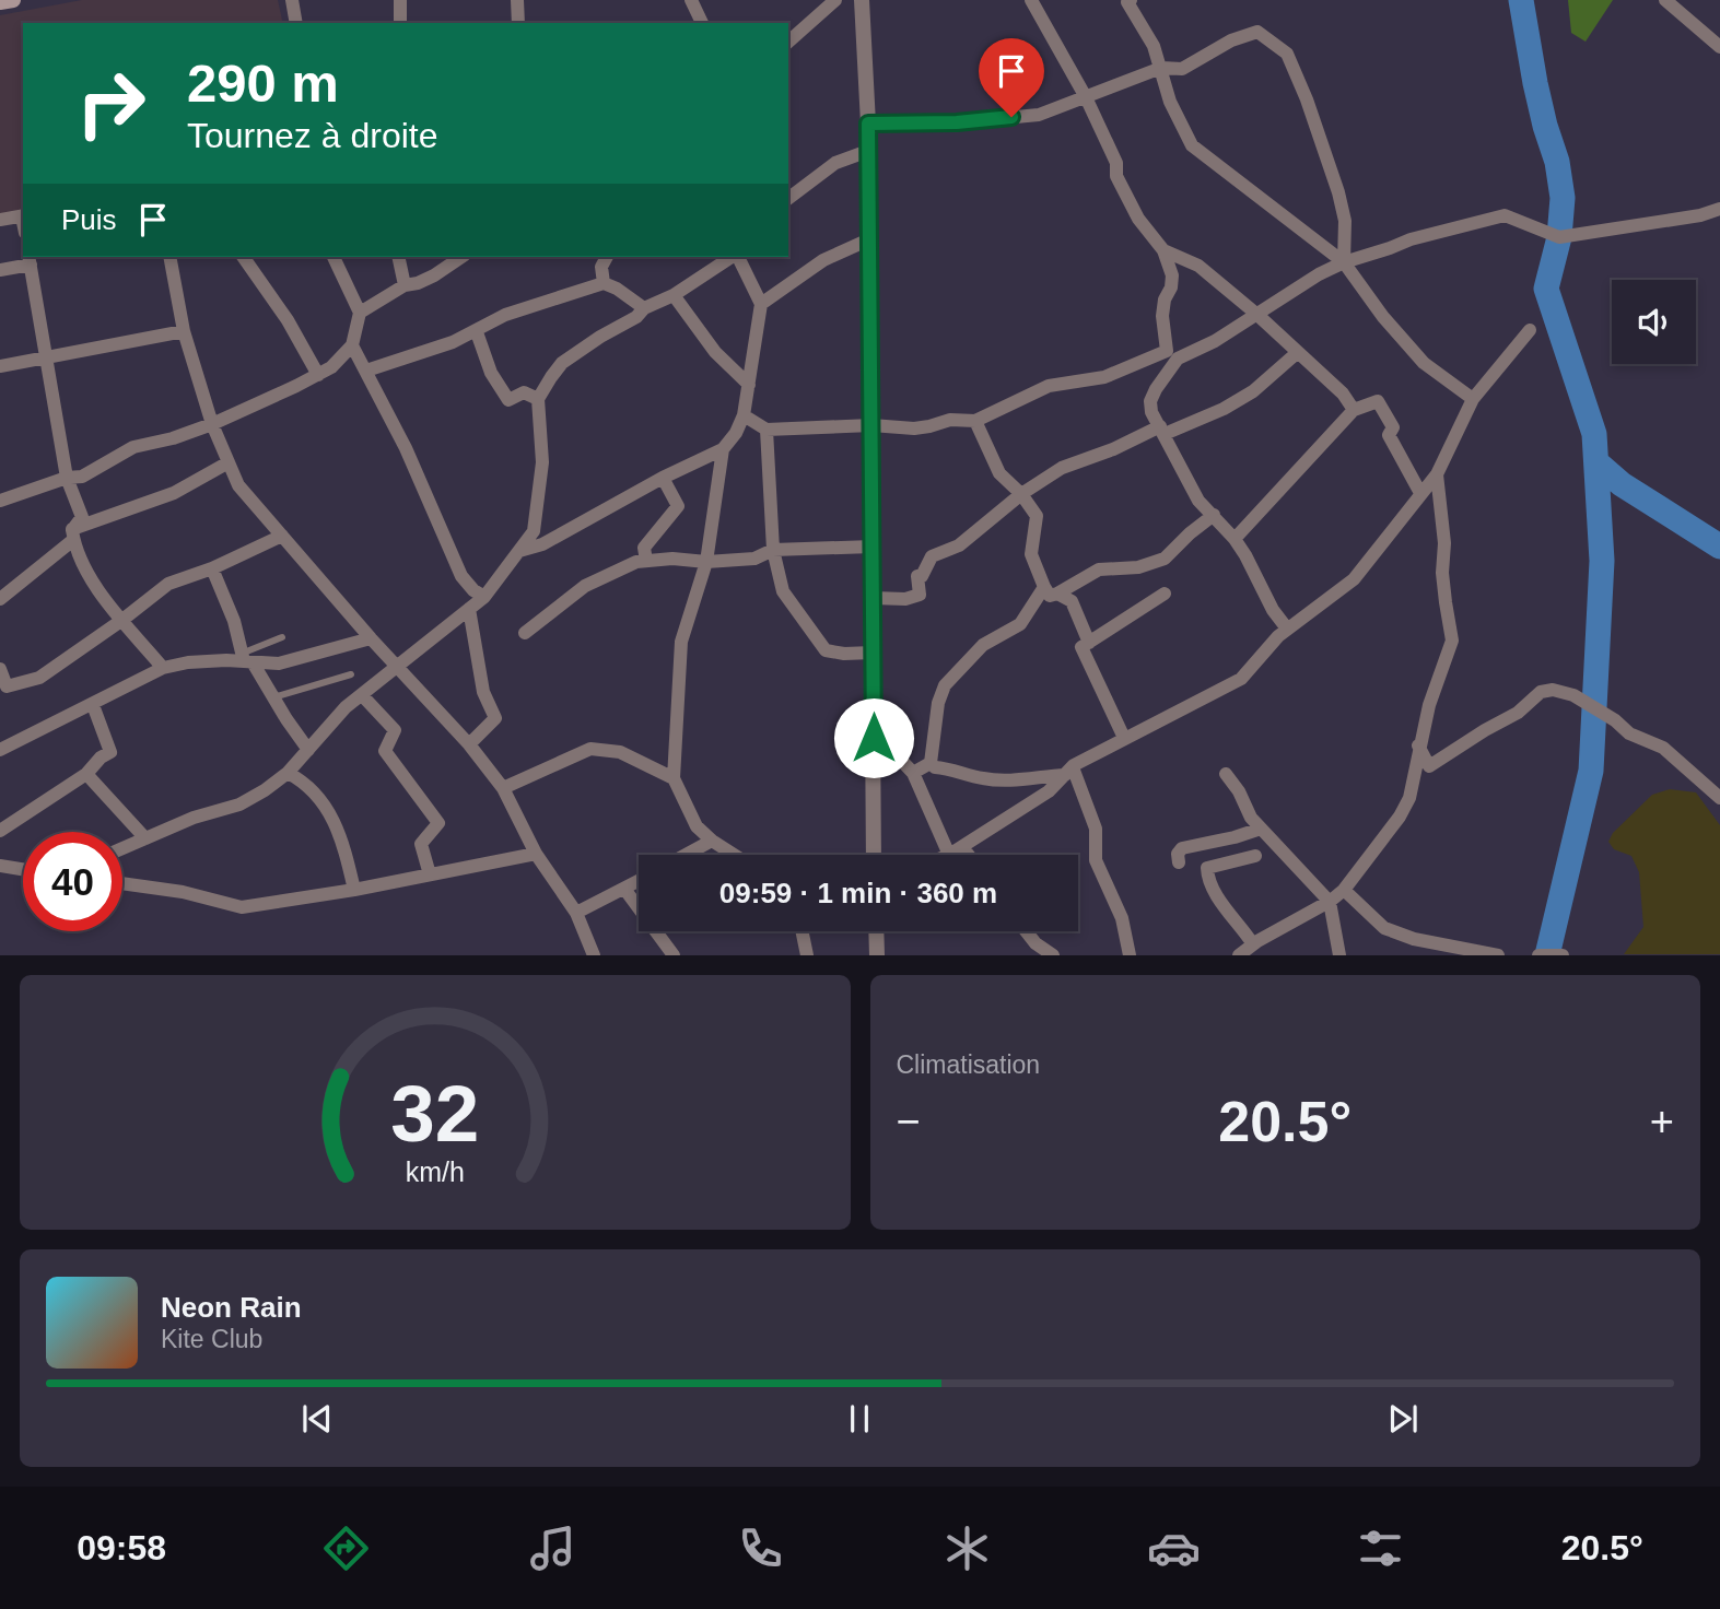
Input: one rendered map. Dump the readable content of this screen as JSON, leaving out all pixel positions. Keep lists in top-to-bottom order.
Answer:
{
  "page": {
    "turn": ["290 m", "Tournez à droite"],
    "then": "Puis",
    "limit": "40",
    "trip": "09:59 · 1 min · 360 m",
    "tile": "Climatisation",
    "heat": ["−", "20.5°", "+"],
    "song": ["Neon Rain", "Kite Club"],
    "tabs": ["09:58", "20.5°"],
    "gauge": ["32", "km/h"]
  }
}
